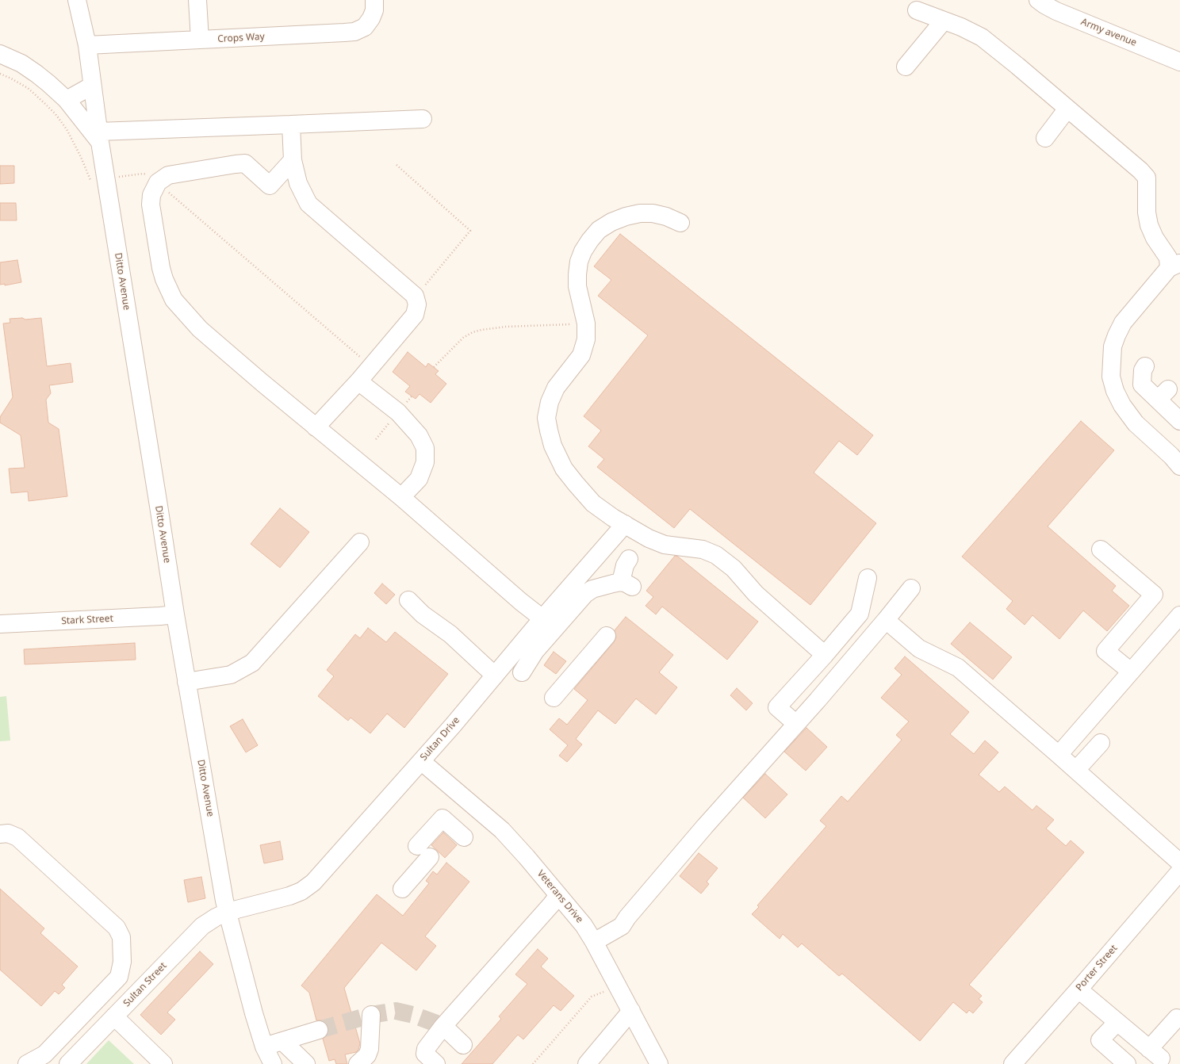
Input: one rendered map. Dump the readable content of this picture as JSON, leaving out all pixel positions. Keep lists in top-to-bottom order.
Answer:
{
  "streets": {
    "street": [
      "Army avenue",
      "Crops Way",
      "Ditto Avenue",
      "Stark Street",
      "Sultan Drive",
      "Veterans Drive",
      "Porter Street",
      "Sultan Street"
    ]
  },
  "crossings": [
    ["Crops Way", "Ditto Avenue"],
    ["Ditto Avenue", "Stark Street"],
    ["Ditto Avenue", "Sultan Drive"],
    ["Ditto Avenue", "Sultan Street"],
    ["Sultan Drive", "Veterans Drive"],
    ["Sultan Drive", "Sultan Street"]
  ]
}
